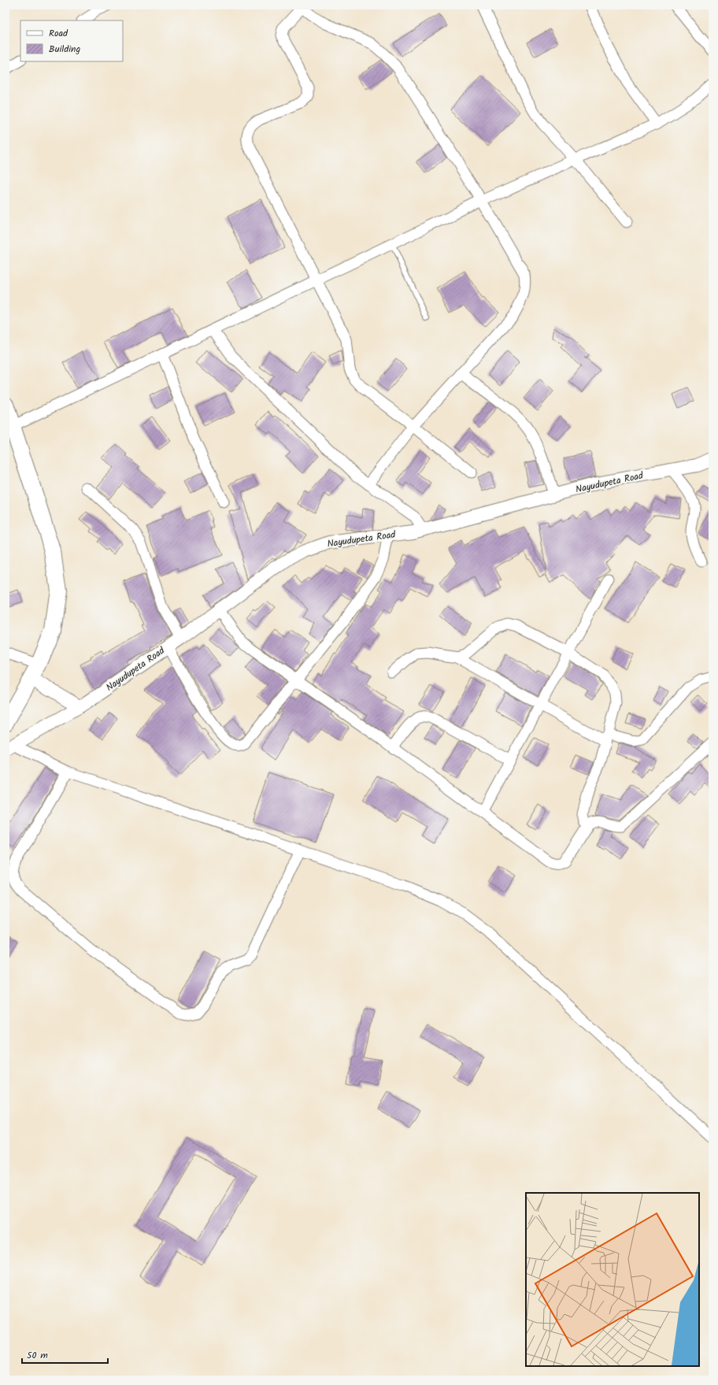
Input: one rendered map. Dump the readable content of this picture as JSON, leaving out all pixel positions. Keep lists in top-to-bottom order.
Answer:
{
  "streets": {
    "street": ["Nayudupeta Road"]
  },
  "legend": ["Road", "Building"],
  "scale_bar": "50 m"
}
